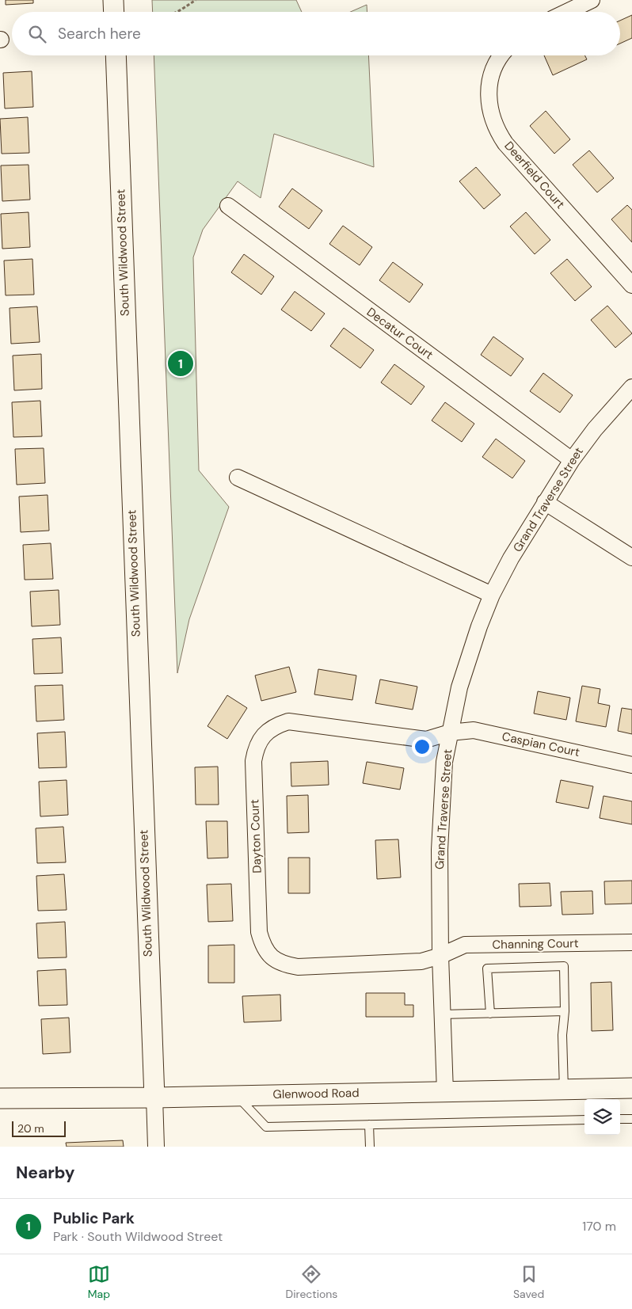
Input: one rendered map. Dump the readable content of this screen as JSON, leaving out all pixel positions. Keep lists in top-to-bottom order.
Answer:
{
  "streets": {
    "street": [
      "Deerfield Court",
      "South Wildwood Street",
      "Decatur Court",
      "Grand Traverse Street",
      "Caspian Court",
      "Dayton Court",
      "Channing Court",
      "Glenwood Road"
    ]
  },
  "crossings": [
    ["South Wildwood Street", "Glenwood Road"],
    ["Decatur Court", "Grand Traverse Street"],
    ["Grand Traverse Street", "Caspian Court"],
    ["Grand Traverse Street", "Dayton Court"],
    ["Grand Traverse Street", "Channing Court"],
    ["Grand Traverse Street", "Glenwood Road"],
    ["Caspian Court", "Dayton Court"],
    ["Dayton Court", "Channing Court"]
  ],
  "scale_bar": "20 m",
  "page": {
    "search": "Search here",
    "pins": "1",
    "scale": "20 m",
    "heading": "Nearby",
    "list": [
      {
        "mark": "1",
        "name": "Public Park",
        "note": "Park · South Wildwood Street",
        "value": "170 m"
      }
    ],
    "nav": ["Map", "Directions", "Saved"]
  }
}
